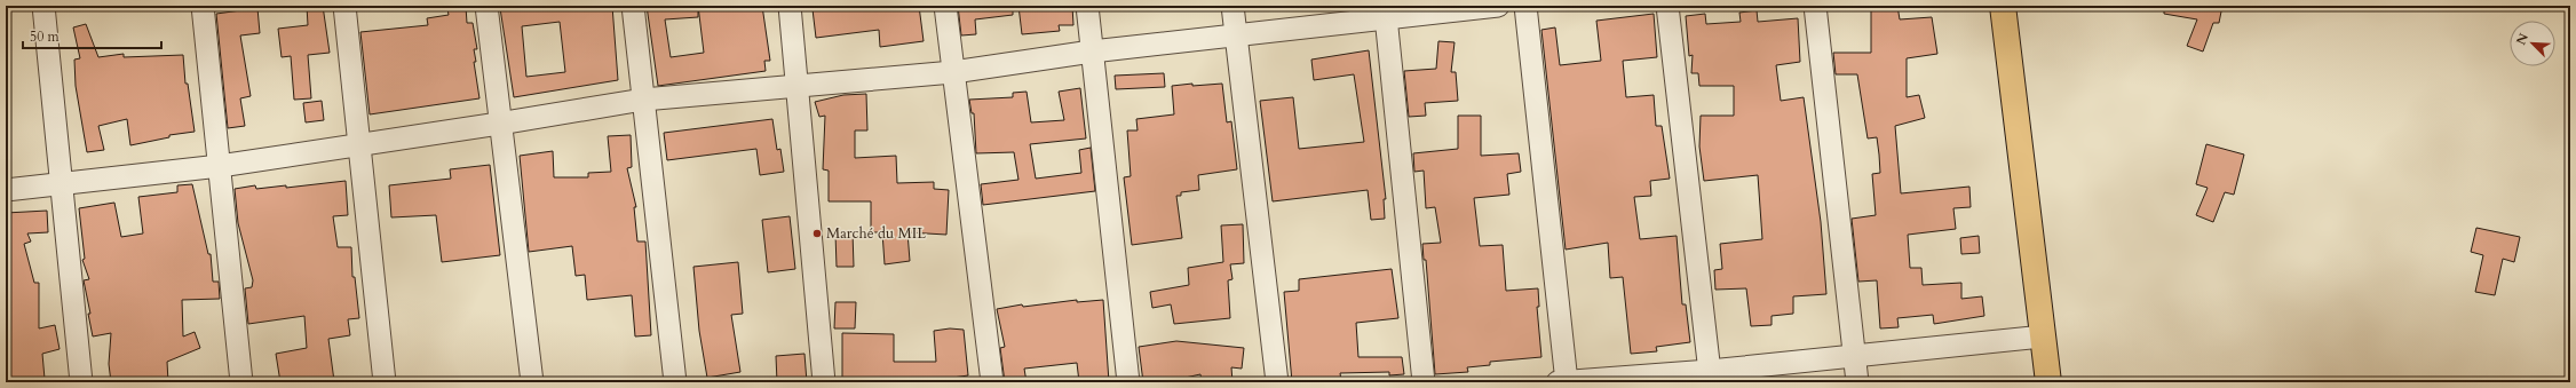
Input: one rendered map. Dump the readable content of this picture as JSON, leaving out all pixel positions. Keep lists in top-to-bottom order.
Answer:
{
  "places": ["Marché du MIL"],
  "scale_bar": "50 m",
  "north": "top left"
}
